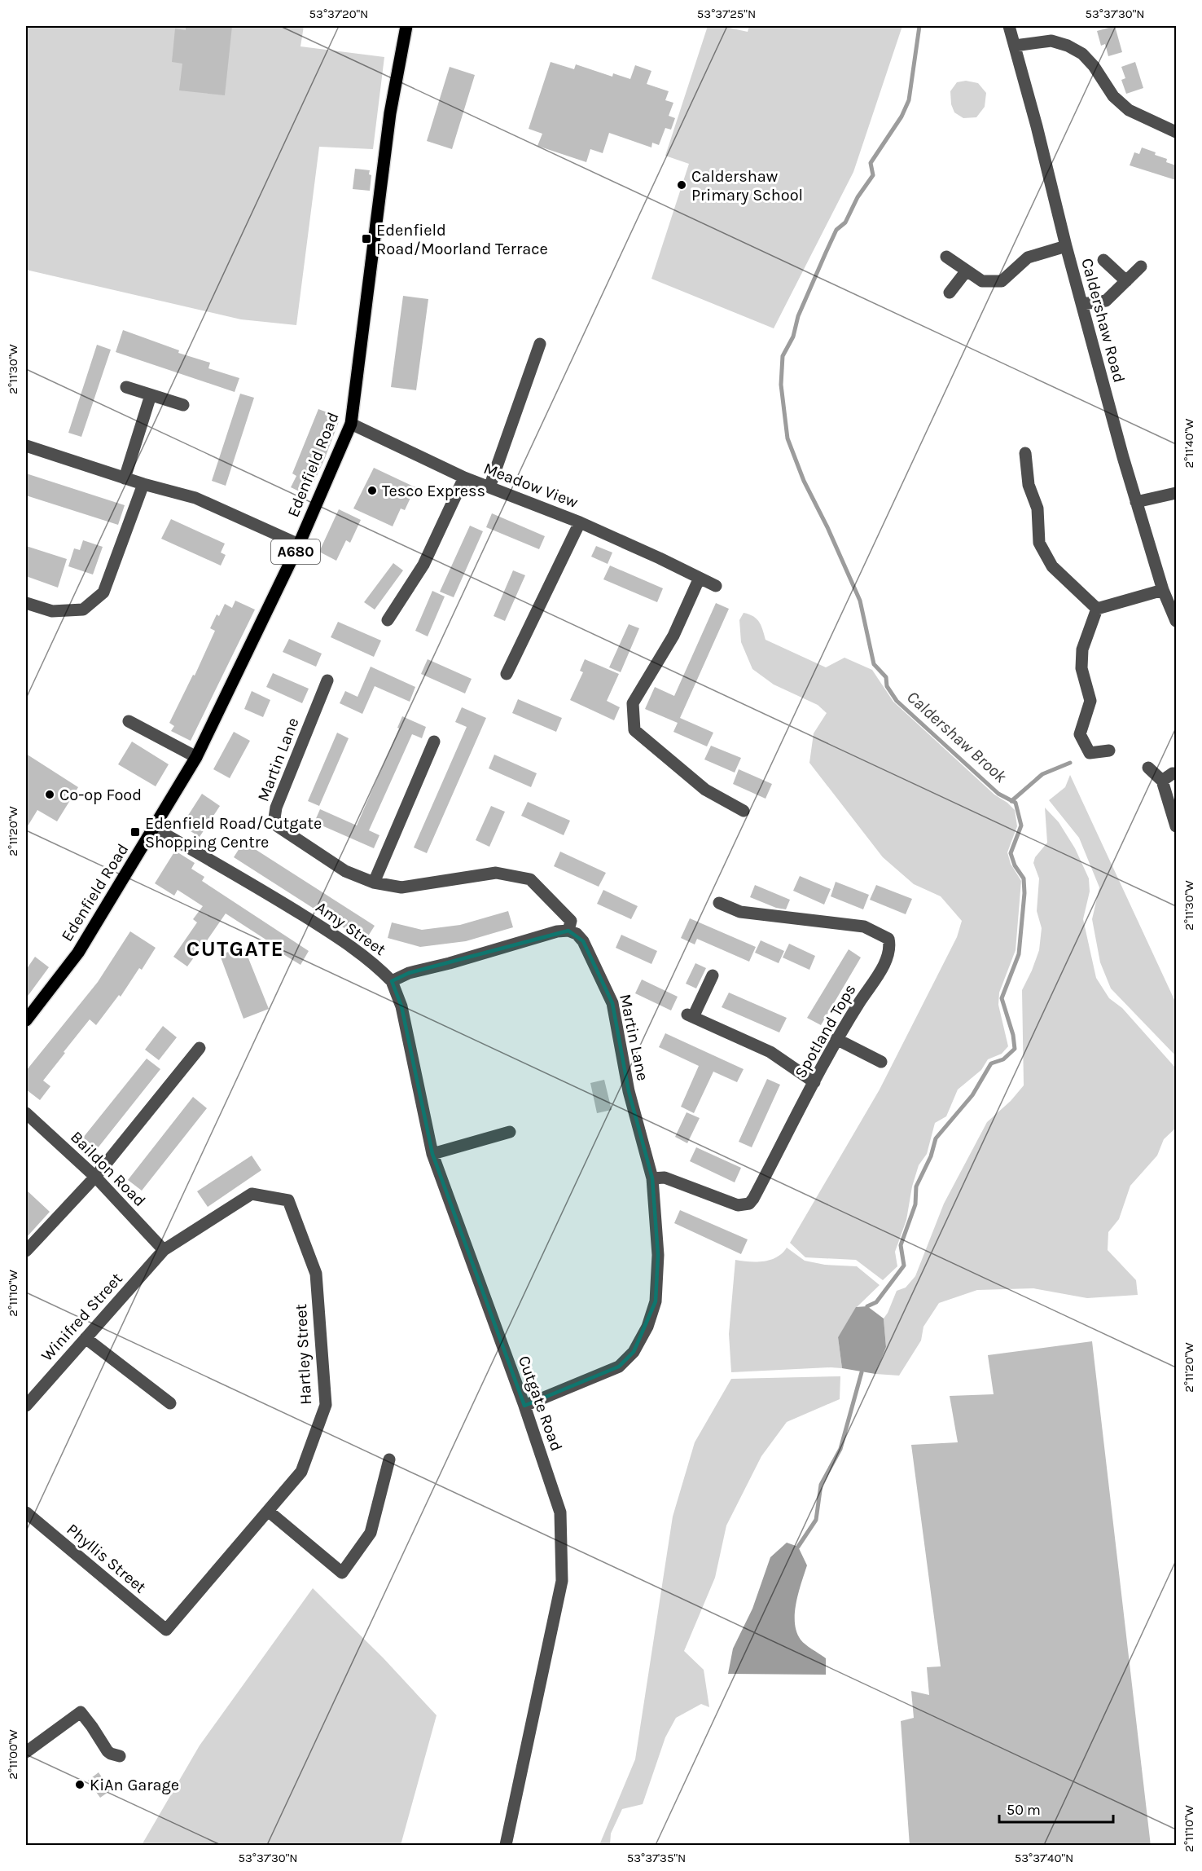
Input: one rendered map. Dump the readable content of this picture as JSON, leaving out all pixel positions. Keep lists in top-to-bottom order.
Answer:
{
  "streets": {
    "main road": ["Edenfield Road", "A680"],
    "street": [
      "Caldershaw Road",
      "Meadow View",
      "Martin Lane",
      "Amy Street",
      "Spotland Tops",
      "Baildon Road",
      "Winifred Street",
      "Hartley Street",
      "Cutgate Road",
      "Phyllis Street"
    ]
  },
  "crossings": [
    ["Edenfield Road", "Meadow View"],
    ["Edenfield Road", "Amy Street"],
    ["Martin Lane", "Spotland Tops"],
    ["Martin Lane", "Cutgate Road"],
    ["Amy Street", "Cutgate Road"],
    ["Baildon Road", "Winifred Street"],
    ["Baildon Road", "Hartley Street"],
    ["Winifred Street", "Hartley Street"],
    ["Hartley Street", "Phyllis Street"]
  ],
  "districts": ["CUTGATE"],
  "water": ["Caldershaw Brook"],
  "places": {
    "other": [
      "Caldershaw Primary School",
      "Tesco Express",
      "Co-op Food",
      "KiAn Garage"
    ],
    "transit": ["Edenfield Road/Moorland Terrace", "Edenfield Road/Cutgate Shopping Centre"]
  },
  "scale_bar": "50 m",
  "coordinates": [
    "53°37'20\"N",
    "53°37'25\"N",
    "53°37'30\"N",
    "2°11'30\"W",
    "2°11'40\"W",
    "2°11'20\"W",
    "2°11'10\"W",
    "2°11'00\"W",
    "53°37'35\"N",
    "53°37'40\"N"
  ]
}
